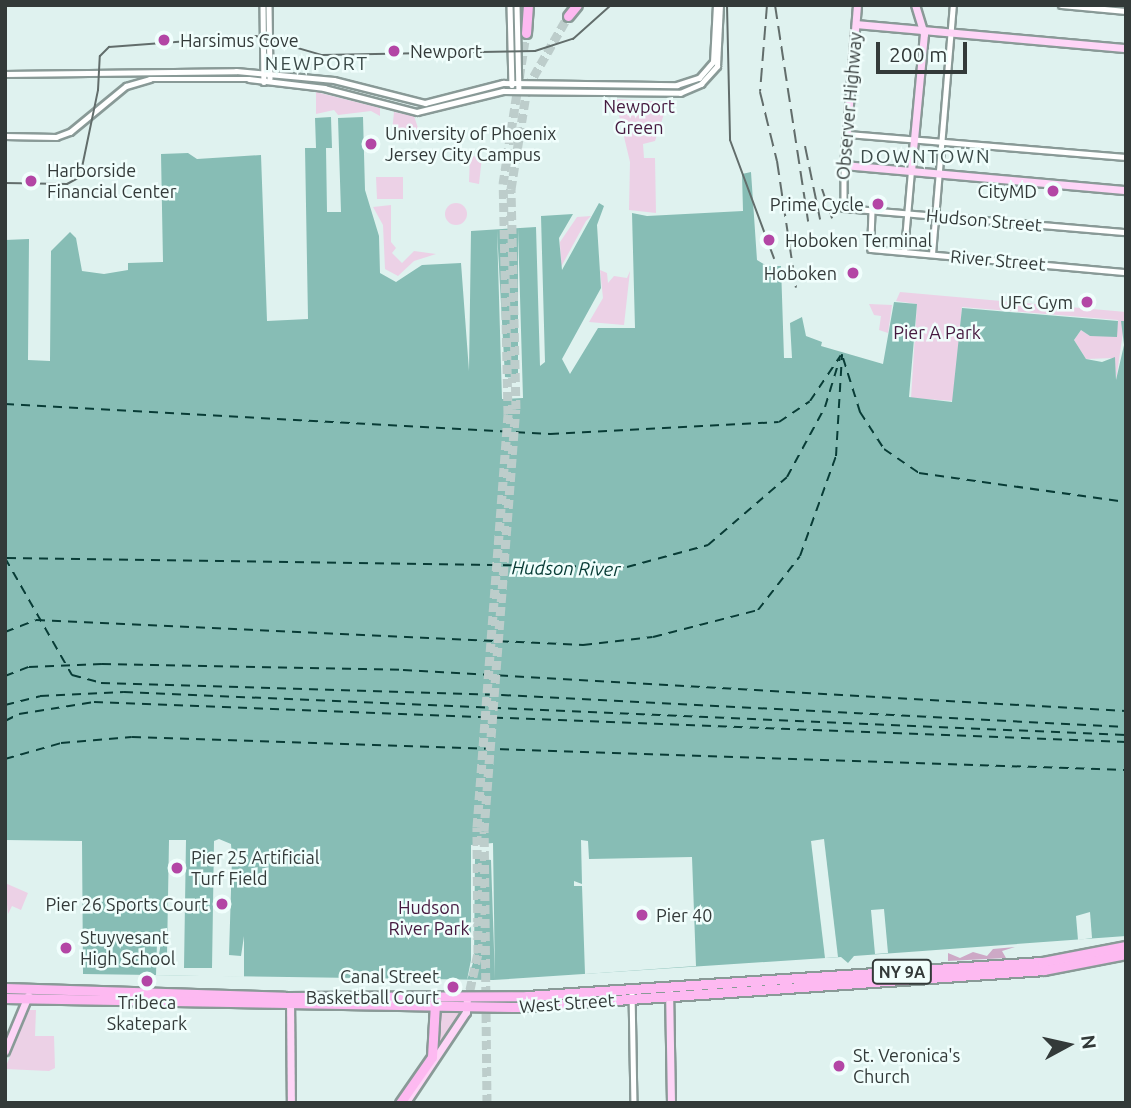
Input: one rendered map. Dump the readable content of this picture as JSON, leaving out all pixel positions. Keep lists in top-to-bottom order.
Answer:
{
  "streets": {
    "highway": ["NY 9A", "West Street"],
    "main road": ["Observer Highway"],
    "street": ["Hudson Street", "River Street"]
  },
  "crossings": [
    ["Observer Highway", "Hudson Street"],
    ["Hudson Street", "River Street"]
  ],
  "districts": ["NEWPORT", "DOWNTOWN"],
  "water": ["Hudson River"],
  "parks": ["Newport Green", "Pier A Park", "Hudson River Park"],
  "places": [
    "Harsimus Cove",
    "Newport",
    "University of Phoenix Jersey City Campus",
    "Harborside Financial Center",
    "CityMD",
    "Prime Cycle",
    "Hoboken Terminal",
    "Hoboken",
    "UFC Gym",
    "Pier 25 Artificial Turf Field",
    "Pier 26 Sports Court",
    "Pier 40",
    "Stuyvesant High School",
    "Tribeca Skatepark",
    "Canal Street Basketball Court",
    "St. Veronica's Church"
  ],
  "scale_bar": "200 m",
  "north": "right"
}
